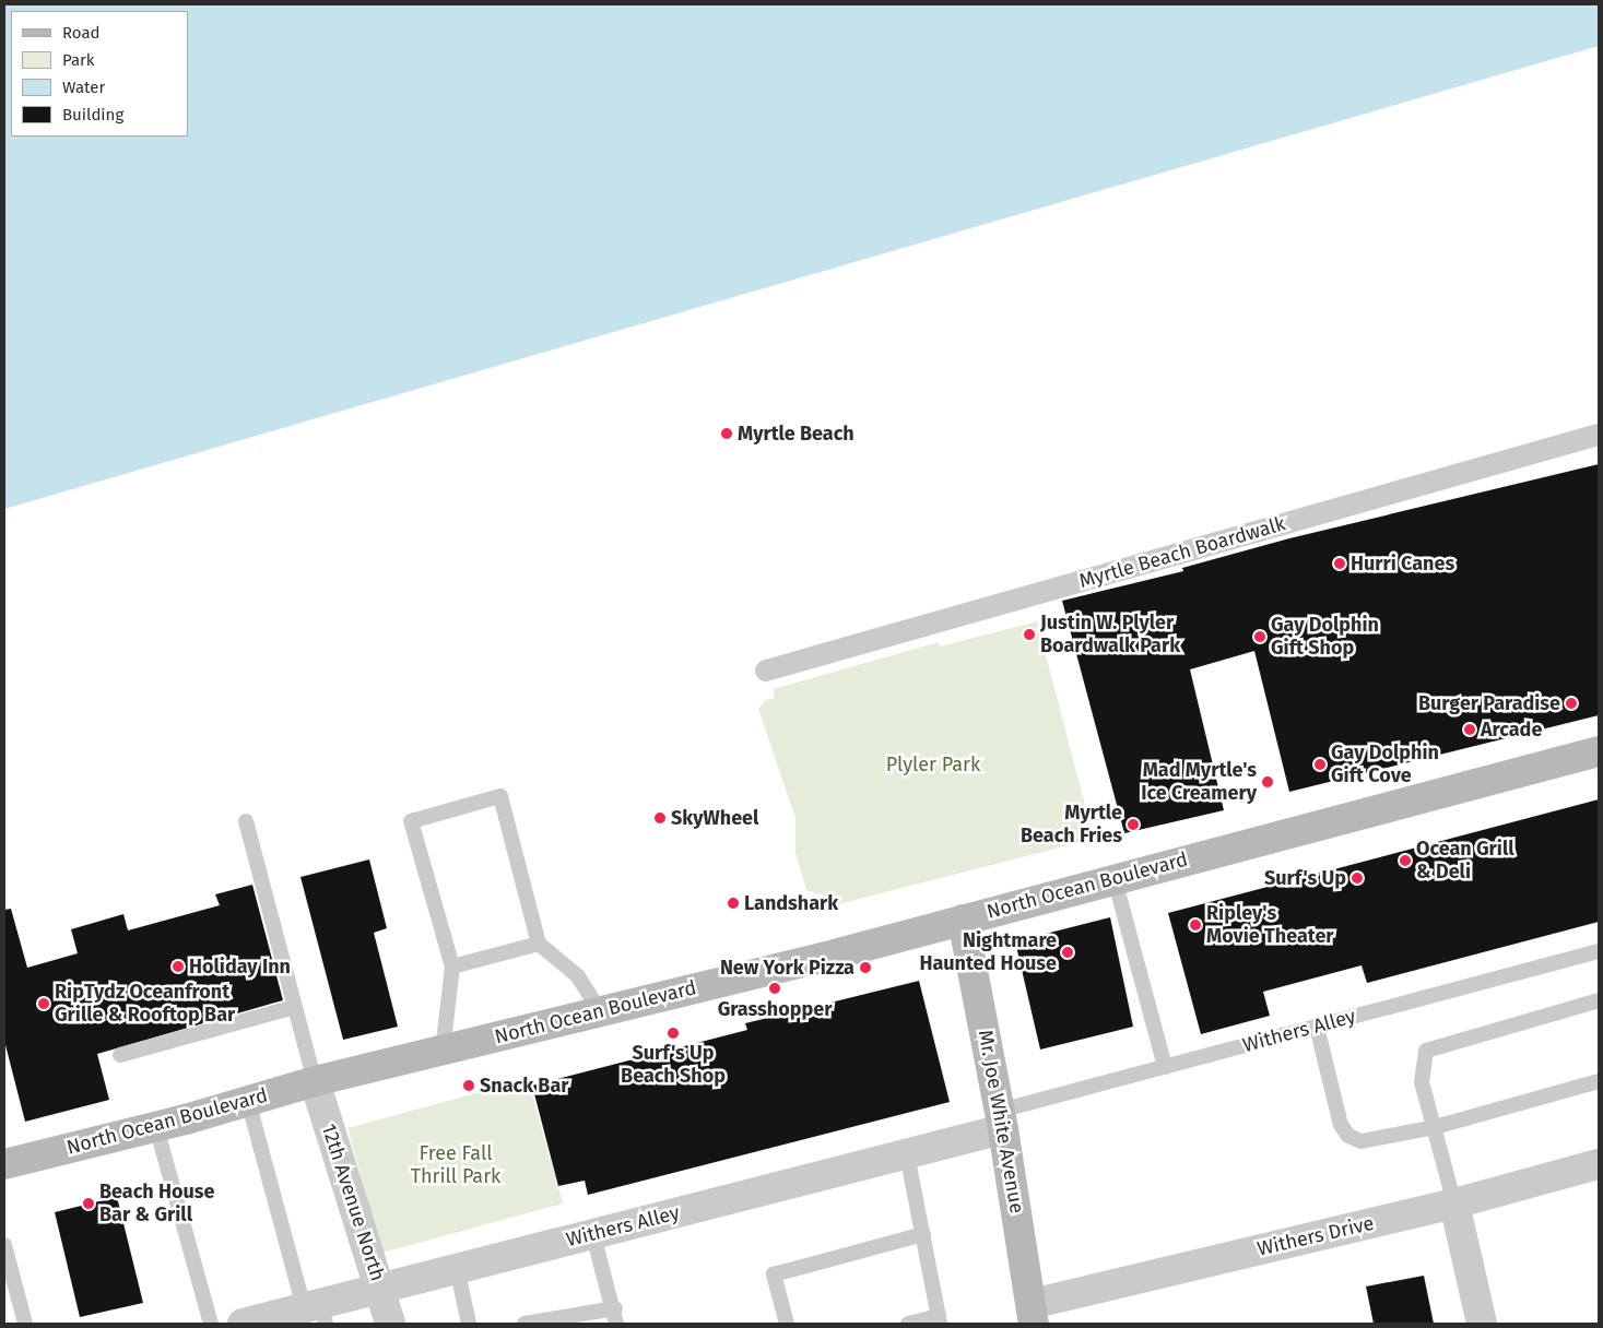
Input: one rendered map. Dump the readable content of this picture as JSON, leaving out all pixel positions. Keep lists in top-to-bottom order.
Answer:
{
  "streets": {
    "main road": ["North Ocean Boulevard", "Mr. Joe White Avenue"],
    "street": [
      "Myrtle Beach Boardwalk",
      "Withers Alley",
      "12th Avenue North",
      "Withers Drive"
    ]
  },
  "crossings": [
    ["North Ocean Boulevard", "Mr. Joe White Avenue"],
    ["North Ocean Boulevard", "12th Avenue North"],
    ["Withers Alley", "Mr. Joe White Avenue"],
    ["Withers Alley", "12th Avenue North"],
    ["Mr. Joe White Avenue", "Withers Drive"]
  ],
  "parks": ["Plyler Park", "Free Fall Thrill Park"],
  "places": [
    "Myrtle Beach",
    "Hurri Canes",
    "Justin W. Plyler Boardwalk Park",
    "Gay Dolphin Gift Shop",
    "Burger Paradise",
    "Arcade",
    "Gay Dolphin Gift Cove",
    "Mad Myrtle's Ice Creamery",
    "SkyWheel",
    "Myrtle Beach Fries",
    "Ocean Grill & Deli",
    "Surf's Up",
    "Landshark",
    "Ripley's Movie Theater",
    "Nightmare Haunted House",
    "Holiday Inn",
    "New York Pizza",
    "Grasshopper",
    "RipTydz Oceanfront Grille & Rooftop Bar",
    "Surf's Up Beach Shop",
    "Snack Bar",
    "Beach House Bar & Grill"
  ],
  "legend": [
    "Road",
    "Park",
    "Water",
    "Building"
  ]
}
